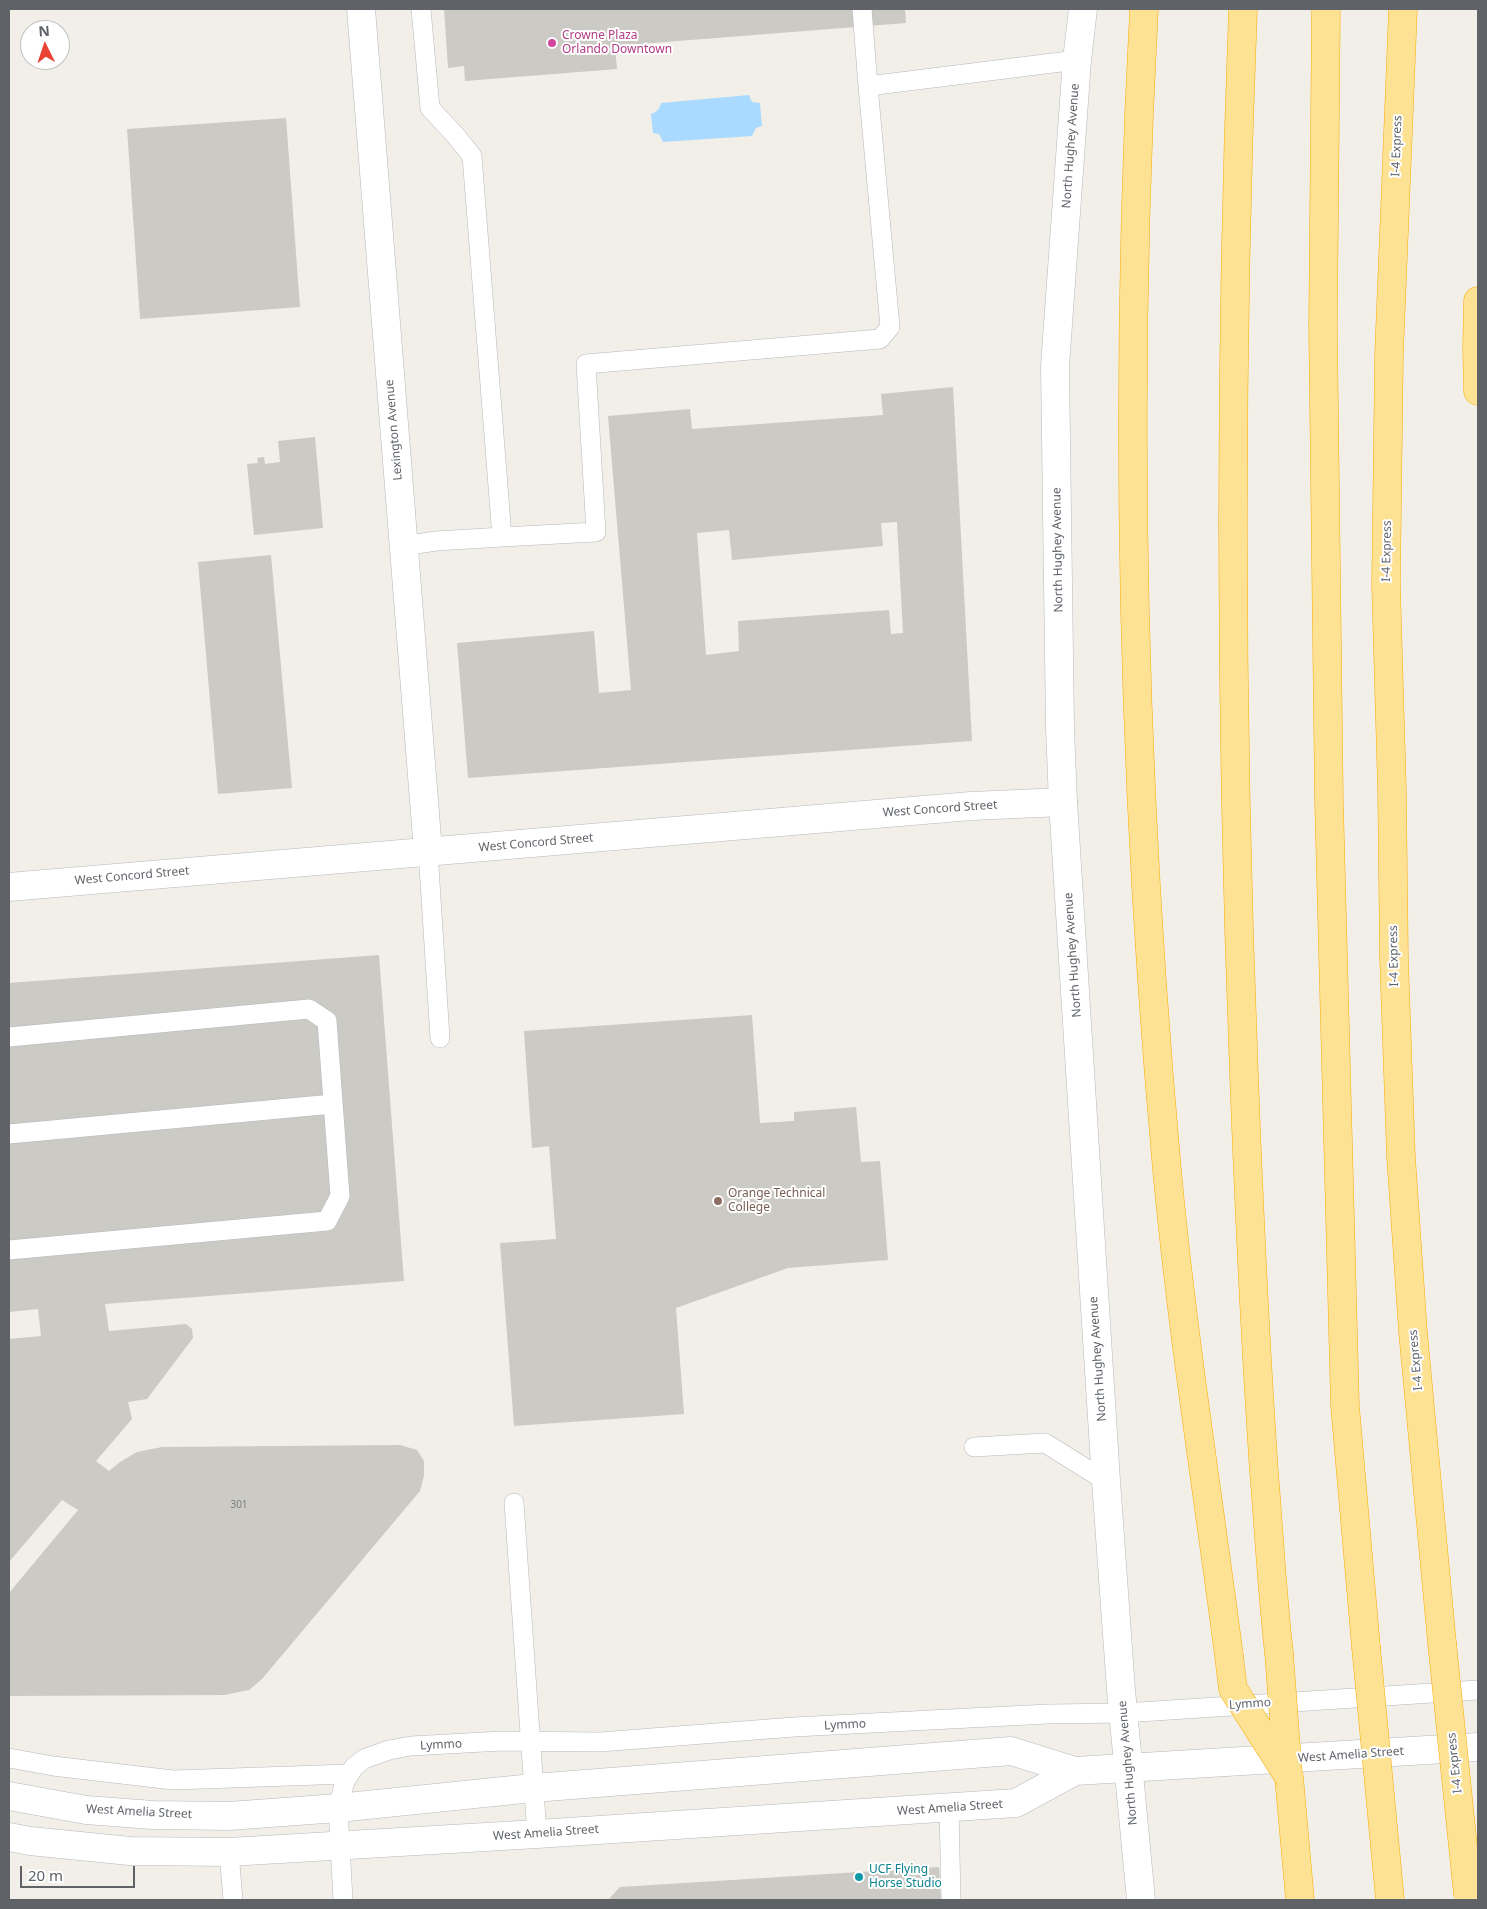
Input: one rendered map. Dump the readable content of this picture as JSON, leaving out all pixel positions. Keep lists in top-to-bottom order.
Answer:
{
  "streets": {
    "highway": ["I-4 Express"],
    "street": [
      "North Hughey Avenue",
      "Lexington Avenue",
      "West Concord Street",
      "West Amelia Street"
    ],
    "lane": ["Lymmo"]
  },
  "crossings": [
    ["North Hughey Avenue", "West Concord Street"],
    ["North Hughey Avenue", "Lymmo"],
    ["North Hughey Avenue", "West Amelia Street"],
    ["Lexington Avenue", "West Concord Street"],
    ["Lymmo", "West Amelia Street"]
  ],
  "places": ["Crowne Plaza Orlando Downtown", "Orange Technical College", "UCF Flying Horse Studio"],
  "house_numbers": ["301"],
  "scale_bar": "20 m",
  "north": "top"
}
